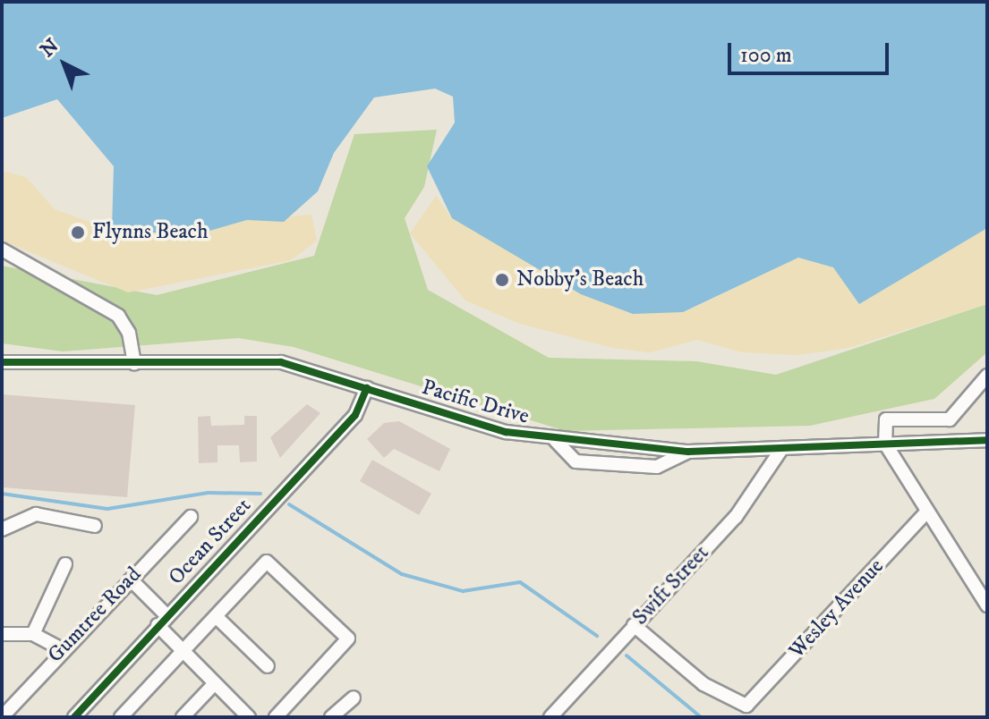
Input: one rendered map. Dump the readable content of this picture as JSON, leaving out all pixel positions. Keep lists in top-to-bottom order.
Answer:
{
  "streets": {
    "street": [
      "Pacific Drive",
      "Ocean Street",
      "Swift Street",
      "Wesley Avenue",
      "Gumtree Road"
    ]
  },
  "crossings": [
    ["Pacific Drive", "Ocean Street"],
    ["Pacific Drive", "Swift Street"],
    ["Swift Street", "Wesley Avenue"]
  ],
  "places": ["Flynns Beach", "Nobby's Beach"],
  "scale_bar": "100 m",
  "north": "top left"
}
